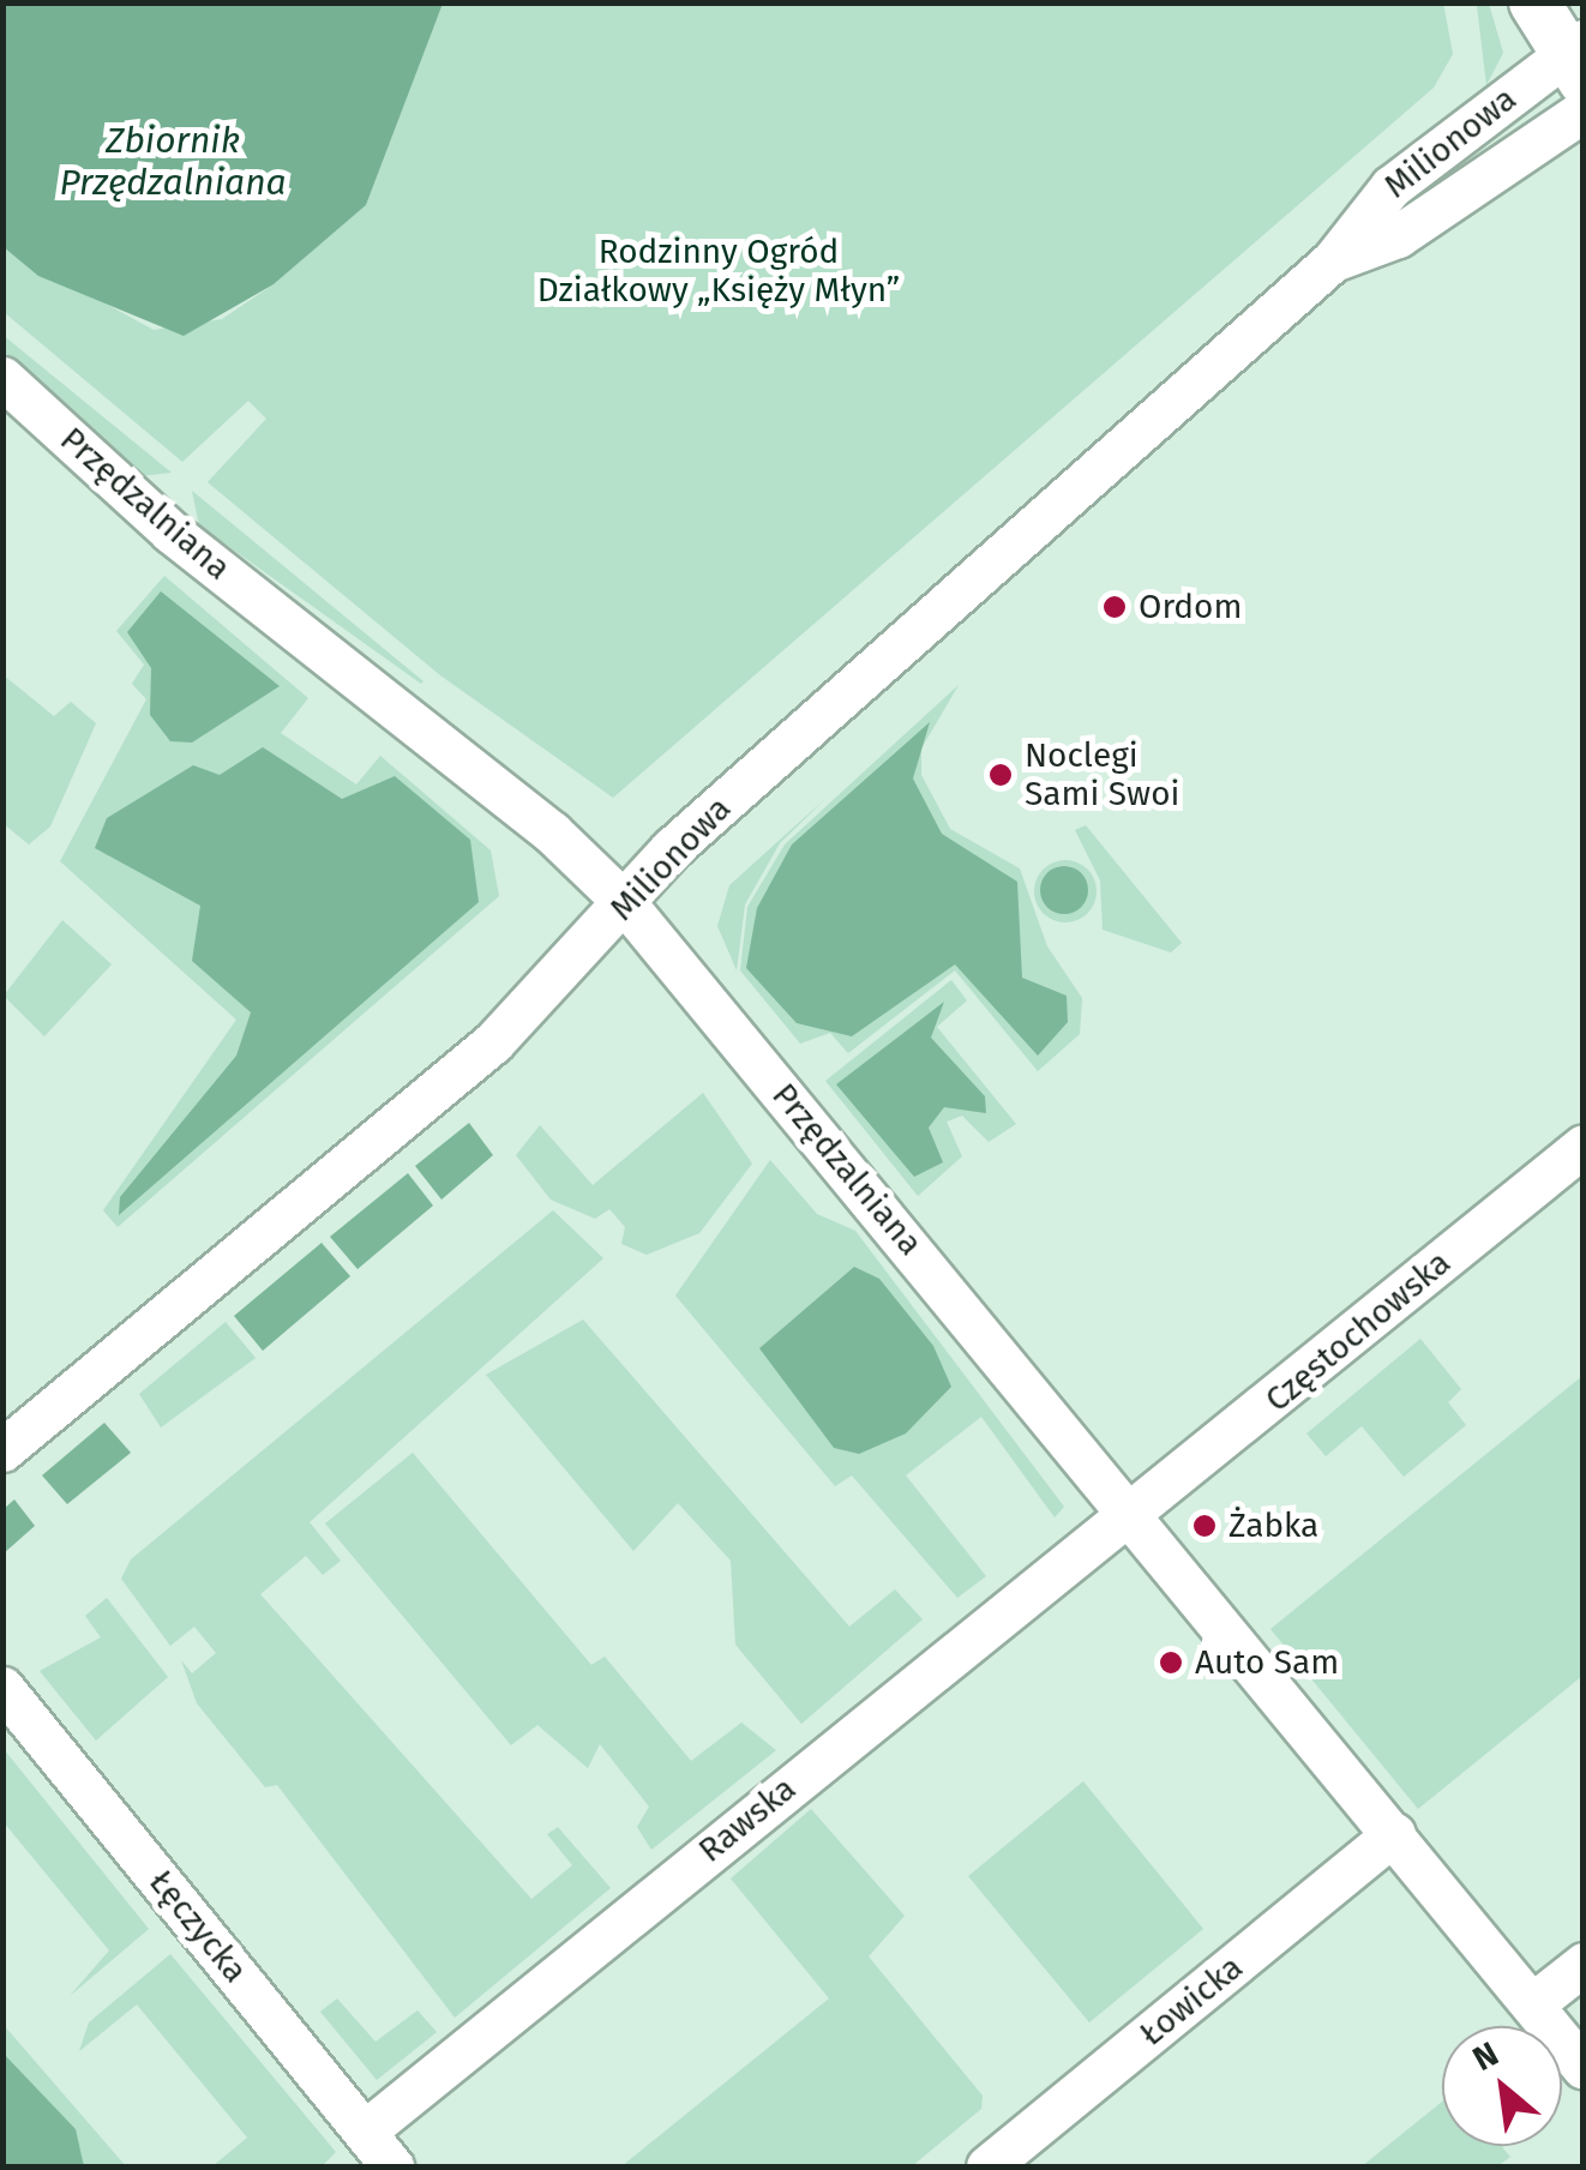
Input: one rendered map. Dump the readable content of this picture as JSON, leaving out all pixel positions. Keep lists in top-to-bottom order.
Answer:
{
  "streets": {
    "street": [
      "Milionowa",
      "Przędzalniana",
      "Częstochowska",
      "Rawska",
      "Łęczycka",
      "Łowicka"
    ]
  },
  "crossings": [
    ["Milionowa", "Przędzalniana"],
    ["Przędzalniana", "Częstochowska"],
    ["Przędzalniana", "Rawska"],
    ["Przędzalniana", "Łowicka"],
    ["Częstochowska", "Rawska"],
    ["Rawska", "Łęczycka"]
  ],
  "water": ["Zbiornik Przędzalniana"],
  "parks": ["Rodzinny Ogród Działkowy „Księży Młyn”"],
  "places": [
    "Ordom",
    "Noclegi Sami Swoi",
    "Żabka",
    "Auto Sam"
  ],
  "north": "top left"
}
